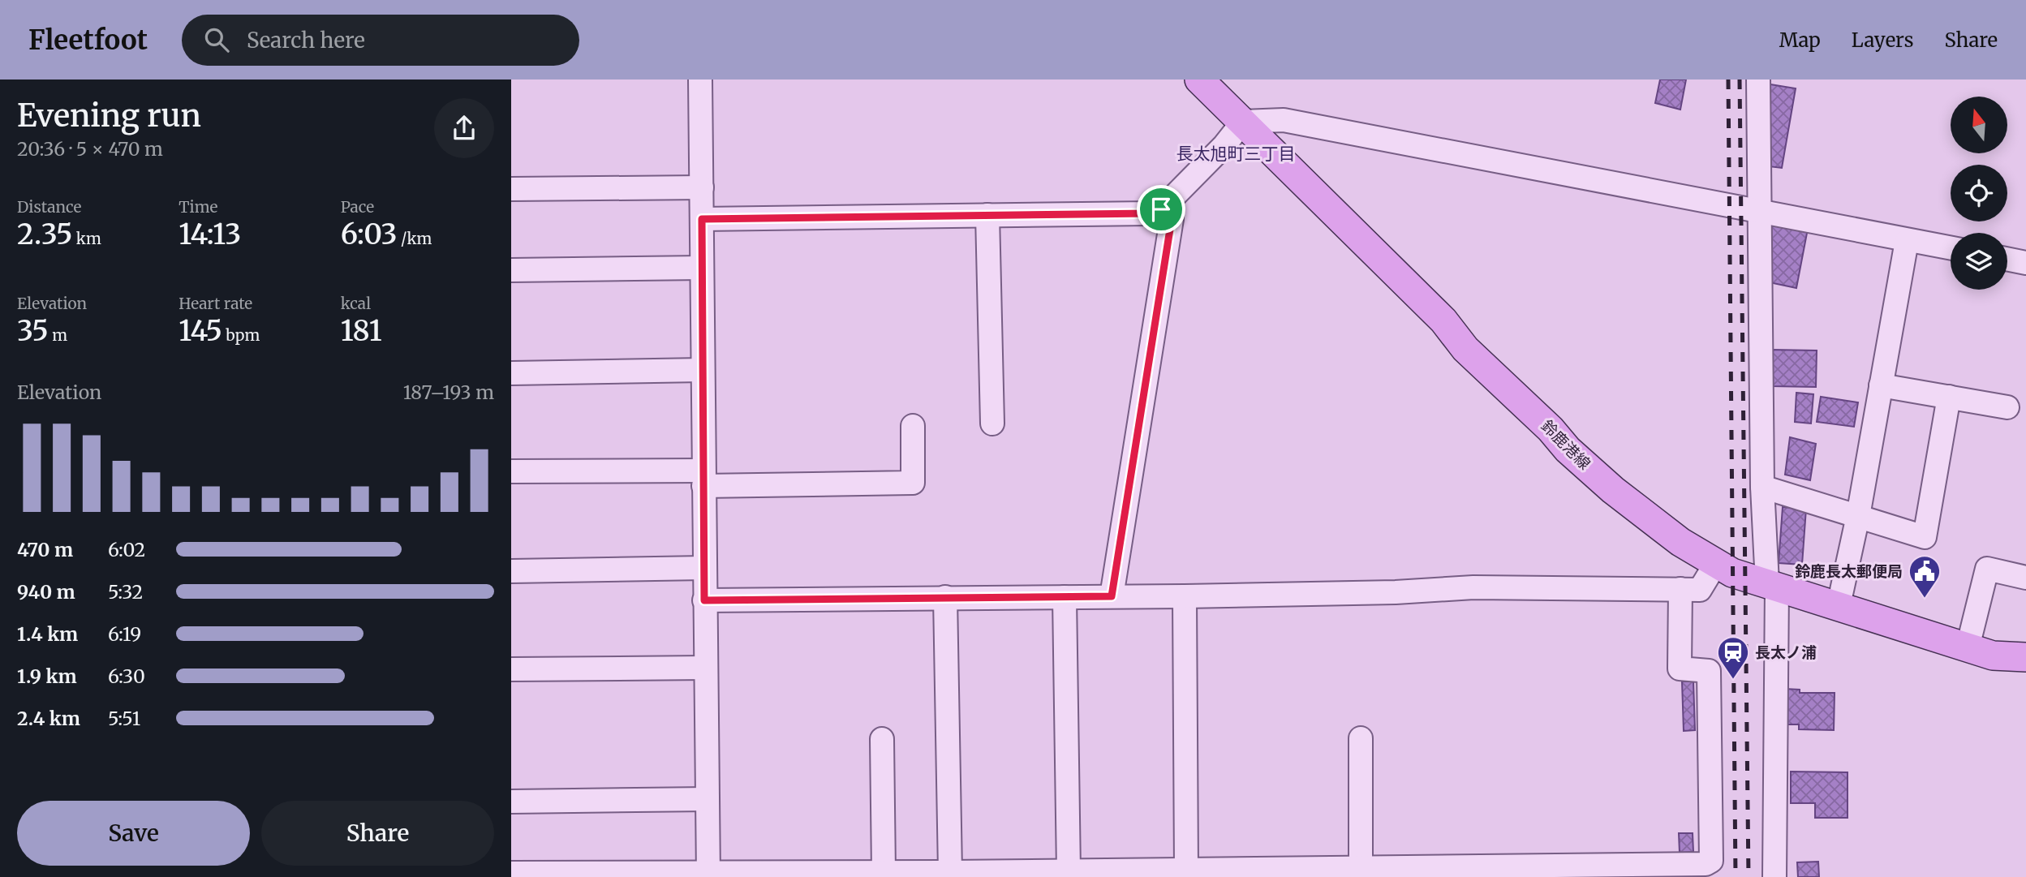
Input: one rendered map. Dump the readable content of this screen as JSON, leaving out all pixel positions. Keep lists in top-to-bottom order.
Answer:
{
  "streets": {
    "main road": ["鈴鹿港線"]
  },
  "districts": ["長太旭町三丁目"],
  "places": {
    "public building": ["鈴鹿長太郵便局"],
    "station": ["長太ノ浦"]
  },
  "north": "top",
  "page": {
    "header": "Fleetfoot",
    "search": "Search here",
    "nav": ["Map", "Layers", "Share"],
    "heading": ["Evening run", "20:36 · 5 × 470 m"],
    "stats": [
      ["Distance", "2.35 km"],
      ["Time", "14:13"],
      ["Pace", "6:03 /km"],
      ["Elevation", "35 m"],
      ["Heart rate", "145 bpm"],
      ["kcal", "181"]
    ],
    "chart": ["Elevation", "187–193 m"],
    "list": [
      {
        "name": "470 m",
        "note": "6:02"
      },
      {
        "name": "940 m",
        "note": "5:32"
      },
      {
        "name": "1.4 km",
        "note": "6:19"
      },
      {
        "name": "1.9 km",
        "note": "6:30"
      },
      {
        "name": "2.4 km",
        "note": "5:51"
      }
    ],
    "buttons": ["Save", "Share"]
  }
}
